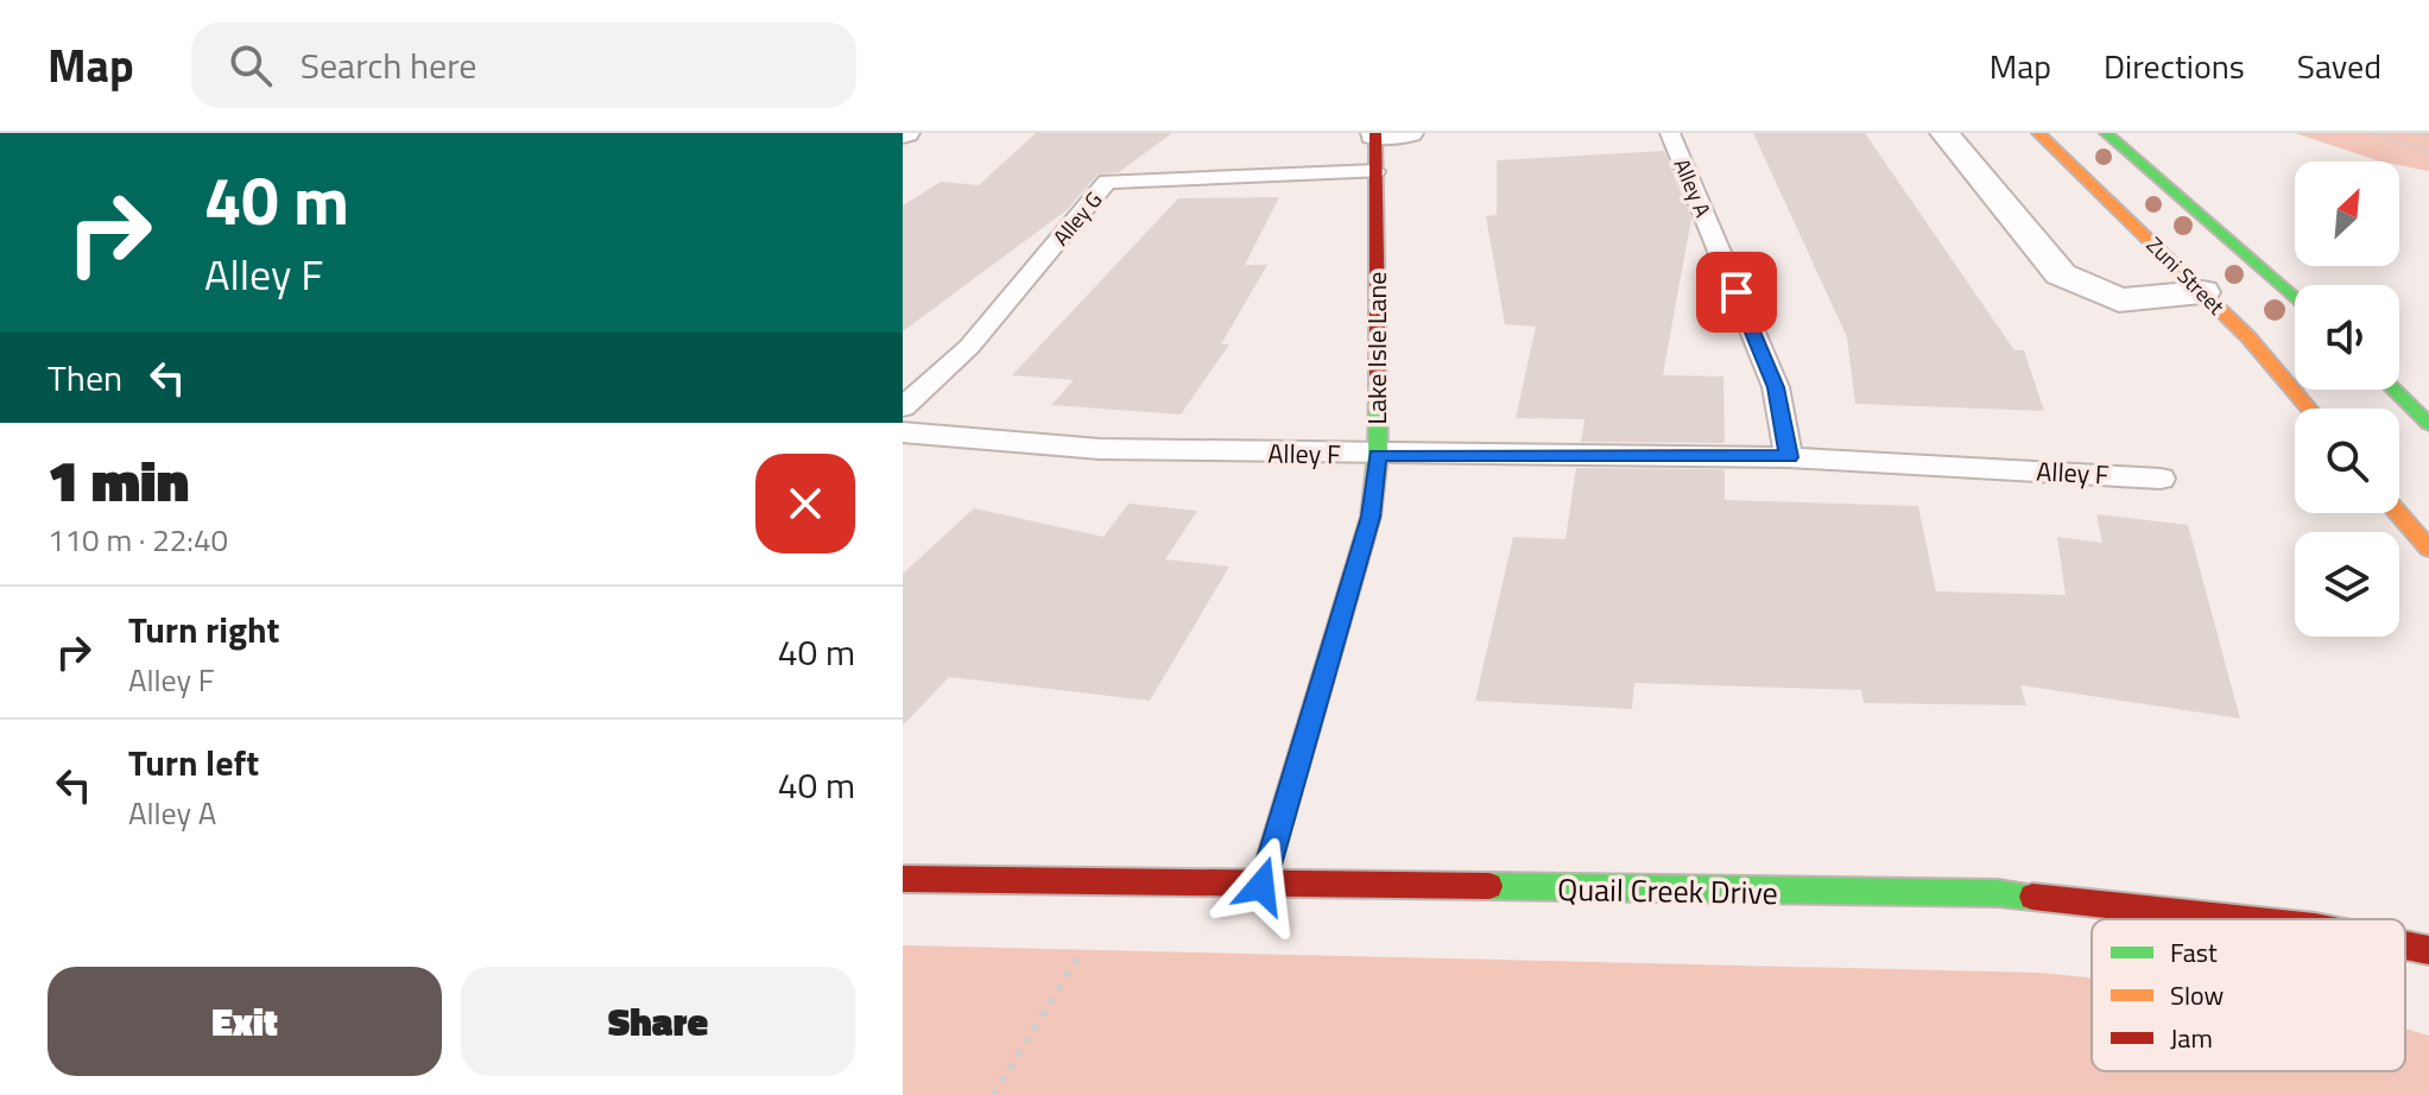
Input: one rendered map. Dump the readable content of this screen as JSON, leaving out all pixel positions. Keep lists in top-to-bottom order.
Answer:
{
  "streets": {
    "street": ["Zuni Street", "Lake Isle Lane", "Quail Creek Drive"],
    "lane": ["Alley A", "Alley G", "Alley F"]
  },
  "crossings": [
    ["Alley A", "Alley F"],
    ["Alley G", "Lake Isle Lane"],
    ["Lake Isle Lane", "Alley F"],
    ["Lake Isle Lane", "Quail Creek Drive"]
  ],
  "legend": ["Fast", "Slow", "Jam"],
  "north": "top right",
  "page": {
    "header": "Map",
    "search": "Search here",
    "nav": ["Map", "Directions", "Saved"],
    "turn": ["40 m", "Alley F"],
    "then": "Then",
    "heading": ["1 min", "110 m · 22:40"],
    "list": [
      {
        "name": "Turn right",
        "note": "Alley F",
        "value": "40 m"
      },
      {
        "name": "Turn left",
        "note": "Alley A",
        "value": "40 m"
      }
    ],
    "buttons": ["Exit", "Share"]
  }
}
